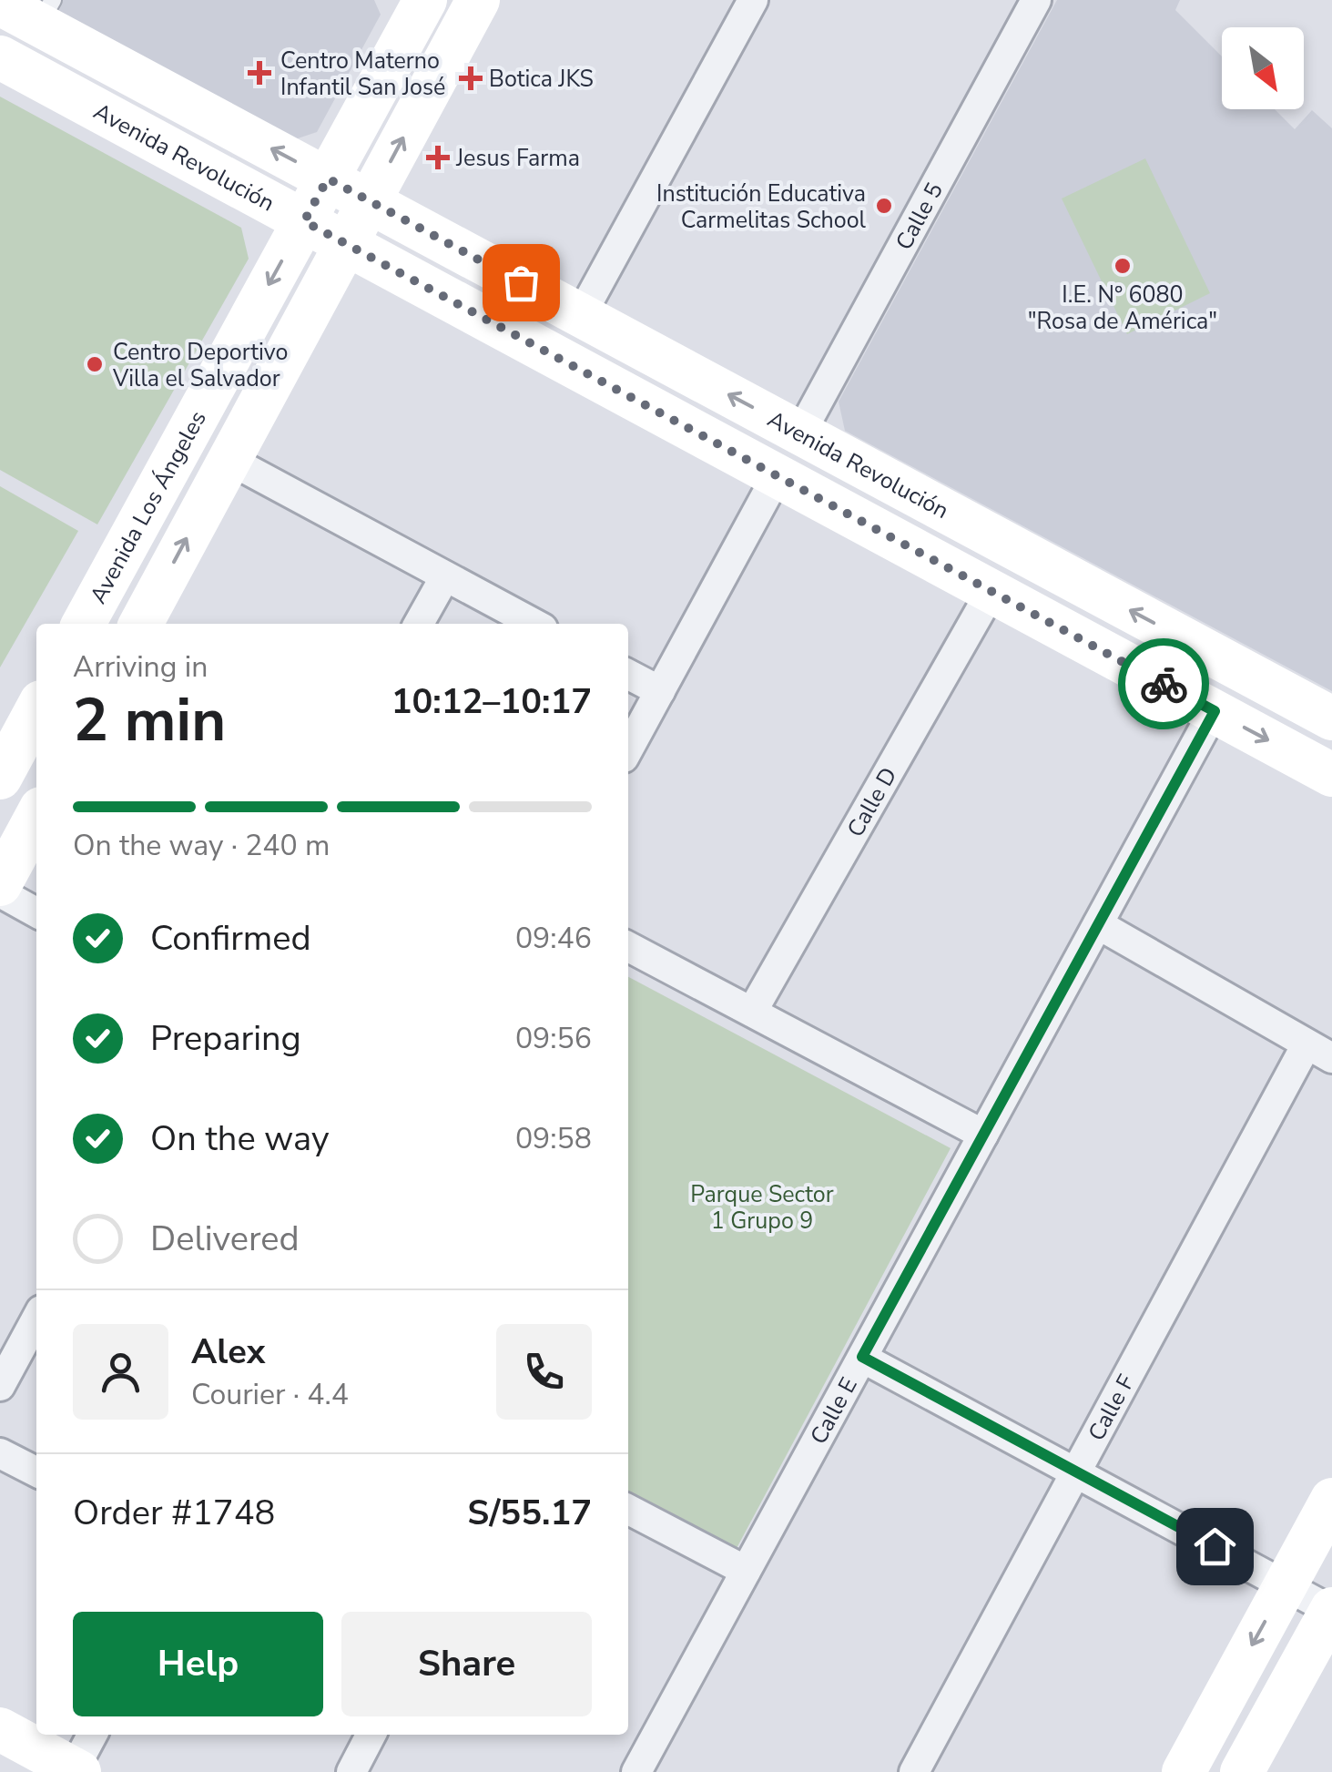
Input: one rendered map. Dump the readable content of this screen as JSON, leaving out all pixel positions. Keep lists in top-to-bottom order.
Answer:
{
  "streets": {
    "main road": ["Avenida Revolución", "Avenida Los Ángeles"],
    "street": [
      "Calle 5",
      "Calle D",
      "Calle F",
      "Calle E"
    ]
  },
  "crossings": [
    ["Avenida Revolución", "Calle 5"],
    ["Avenida Revolución", "Avenida Los Ángeles"],
    ["Avenida Revolución", "Calle D"],
    ["Avenida Revolución", "Calle E"]
  ],
  "parks": ["Parque Sector 1 Grupo 9"],
  "places": {
    "health": ["Centro Materno Infantil San José", "Botica JKS", "Jesus Farma"],
    "other": ["Institución Educativa Carmelitas School", "I.E. N° 6080 \"Rosa de América\"", "Centro Deportivo Villa el Salvador"]
  },
  "north": "bottom right",
  "page": {
    "heading": ["2 min", "Arriving in", "10:12–10:17"],
    "panel": [
      "Alex",
      "Courier · 4.4",
      "Order #1748",
      "S/55.17"
    ],
    "bar": "On the way · 240 m",
    "list": [
      ["Confirmed", "09:46"],
      ["Preparing", "09:56"],
      ["On the way", "09:58"],
      "Delivered"
    ],
    "buttons": ["Help", "Share"]
  }
}
